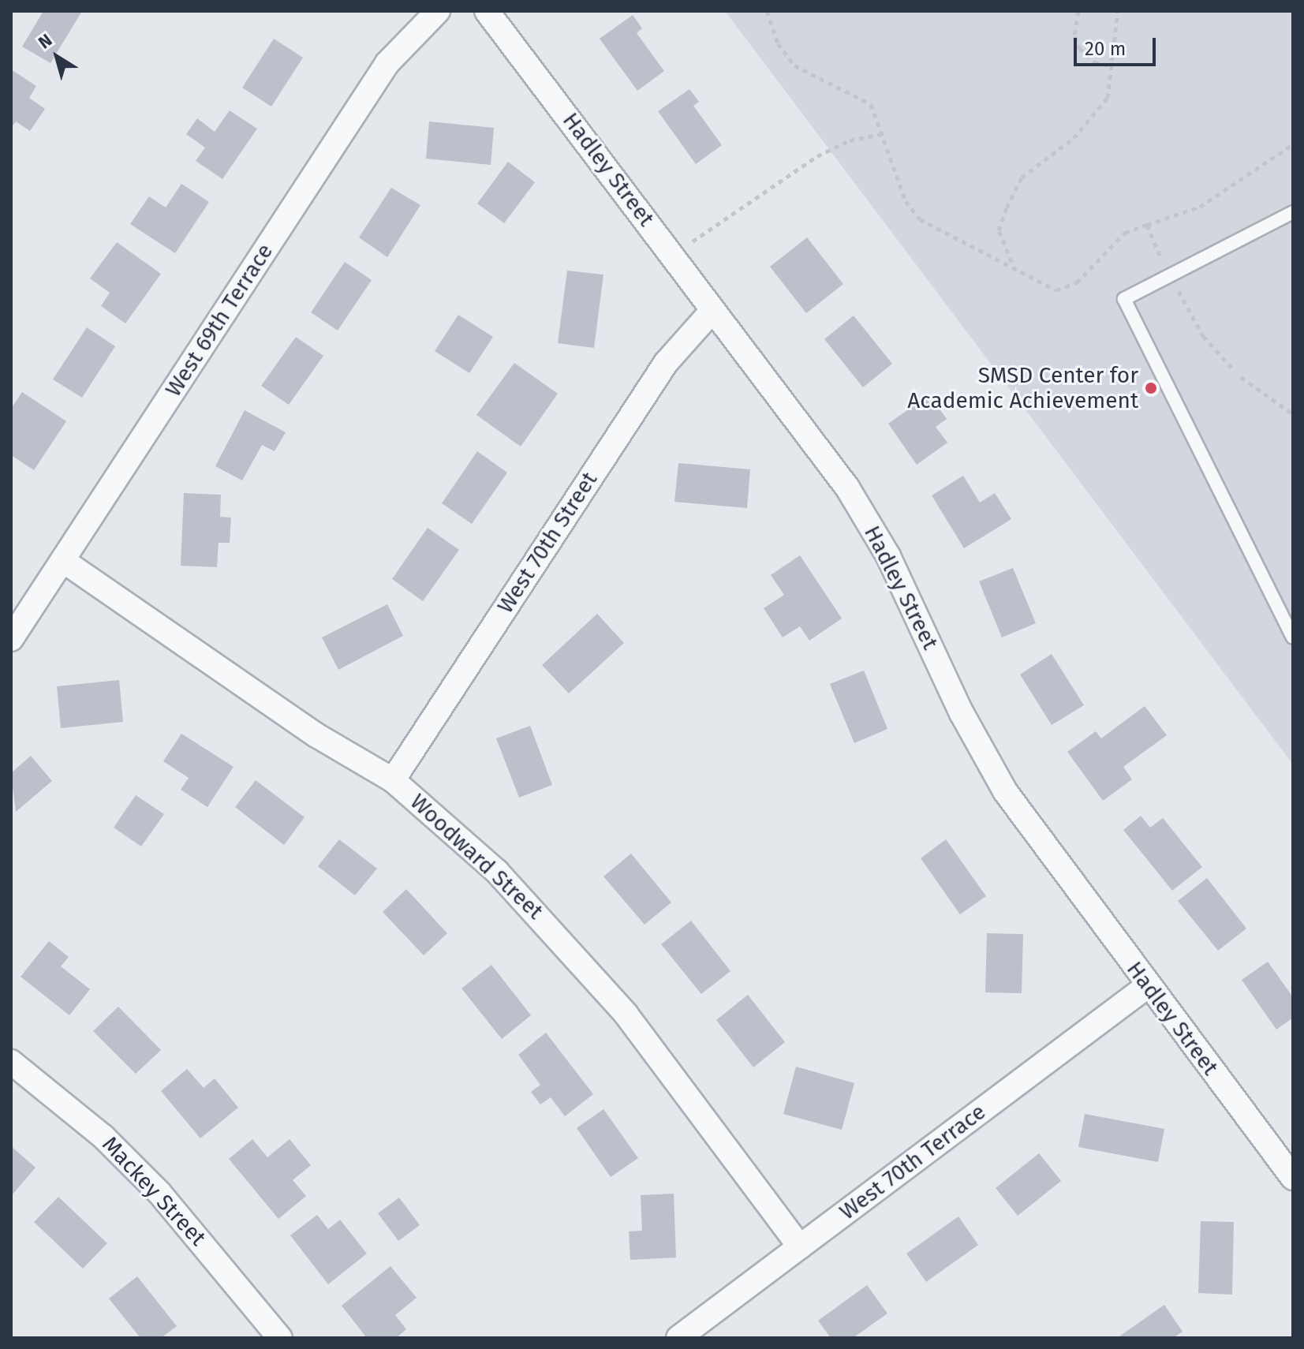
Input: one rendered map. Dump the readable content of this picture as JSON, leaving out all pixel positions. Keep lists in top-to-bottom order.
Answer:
{
  "streets": {
    "street": [
      "Hadley Street",
      "West 69th Terrace",
      "West 70th Street",
      "Woodward Street",
      "West 70th Terrace",
      "Mackey Street"
    ]
  },
  "crossings": [
    ["Hadley Street", "West 70th Street"],
    ["Hadley Street", "West 70th Terrace"],
    ["West 69th Terrace", "Woodward Street"],
    ["West 70th Street", "Woodward Street"],
    ["Woodward Street", "West 70th Terrace"]
  ],
  "places": ["SMSD Center for Academic Achievement"],
  "scale_bar": "20 m",
  "north": "top left"
}
